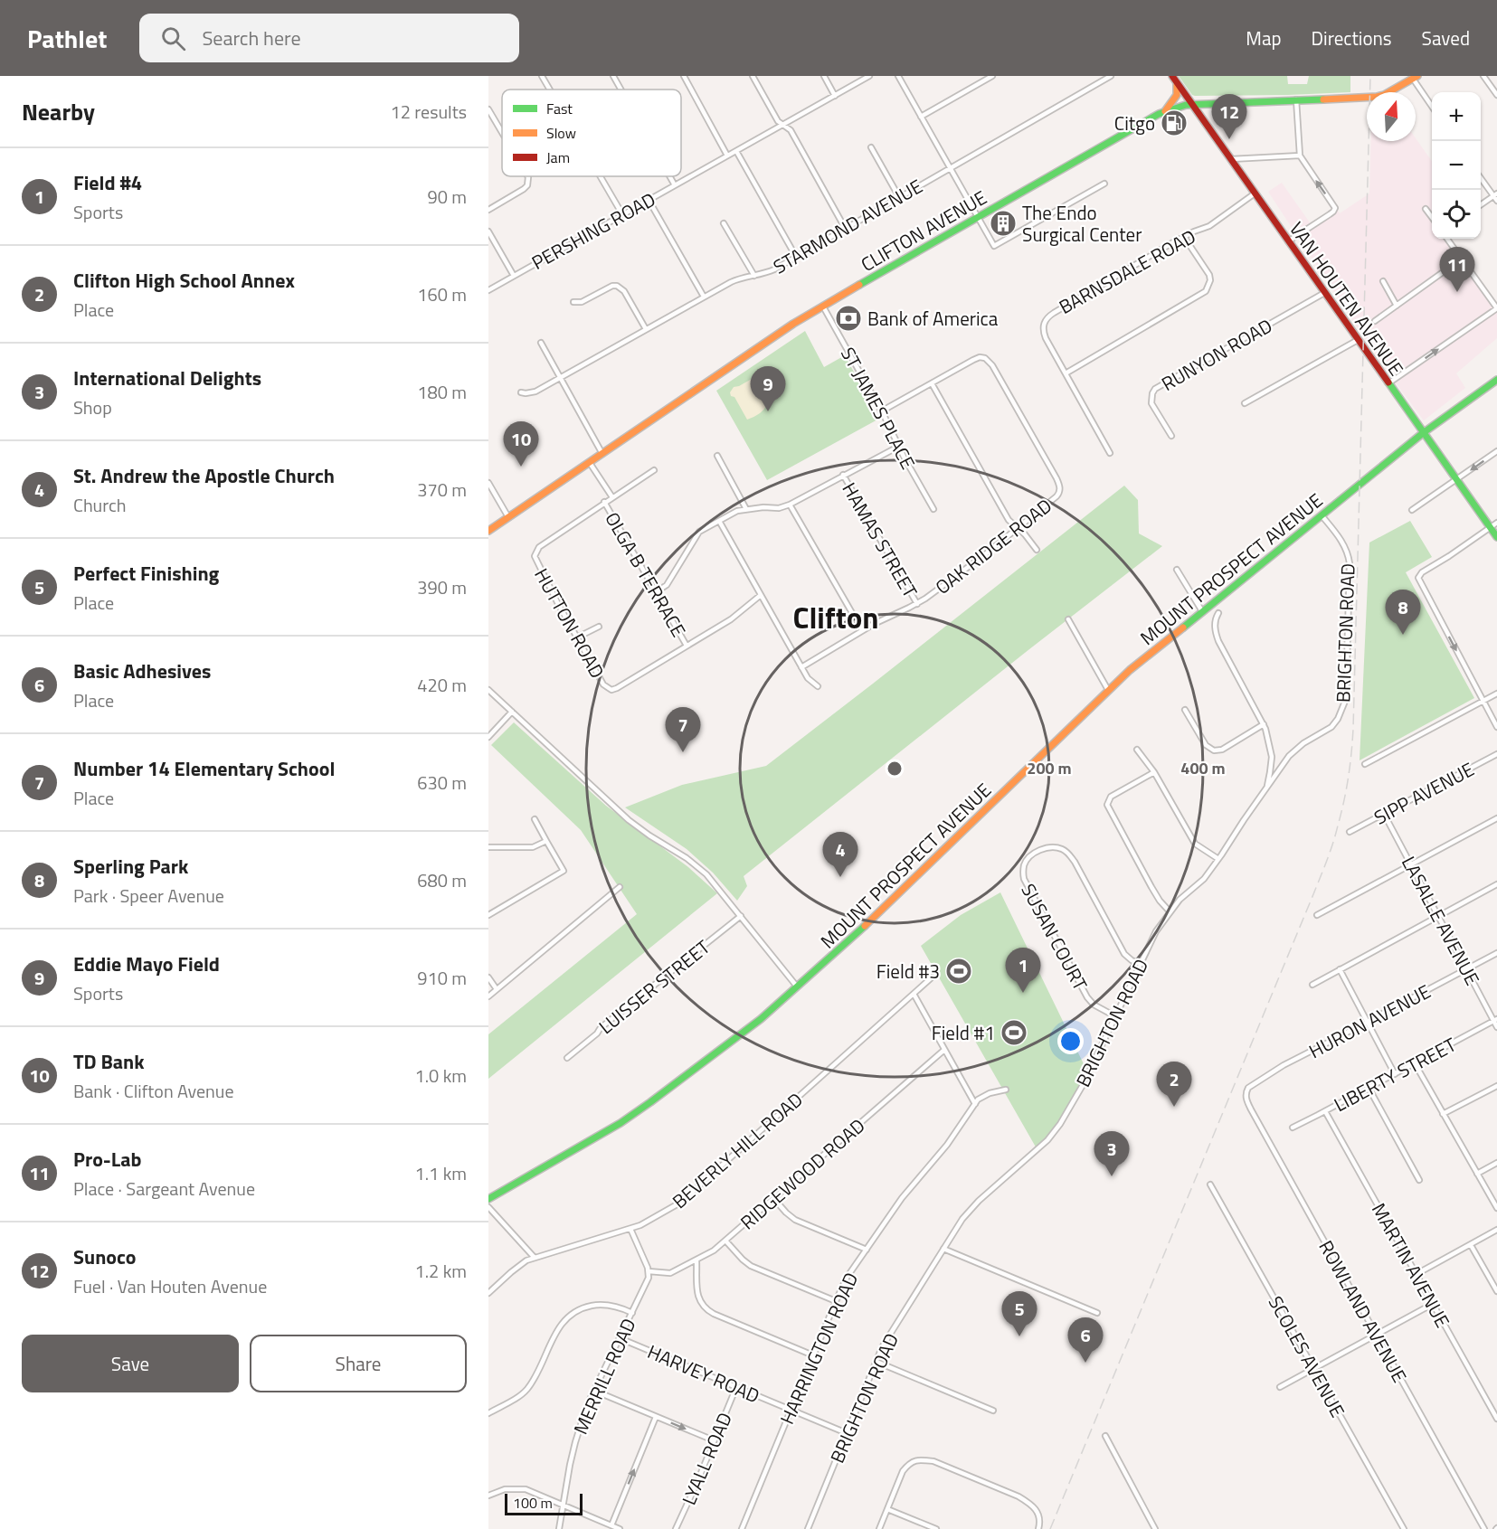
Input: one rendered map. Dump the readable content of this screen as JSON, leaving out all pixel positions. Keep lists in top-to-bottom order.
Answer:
{
  "streets": {
    "main road": ["CLIFTON AVENUE", "VAN HOUTEN AVENUE", "MOUNT PROSPECT AVENUE"],
    "street": [
      "STARMOND AVENUE",
      "PERSHING ROAD",
      "BARNSDALE ROAD",
      "RUNYON ROAD",
      "ST JAMES PLACE",
      "HAMAS STREET",
      "OAK RIDGE ROAD",
      "OLGA B TERRACE",
      "HUTTON ROAD",
      "BRIGHTON ROAD",
      "SIPP AVENUE",
      "LASALLE AVENUE",
      "SUSAN COURT",
      "LUISSER STREET",
      "HURON AVENUE",
      "LIBERTY STREET",
      "BEVERLY HILL ROAD",
      "RIDGEWOOD ROAD",
      "MARTIN AVENUE",
      "ROWLAND AVENUE",
      "HARRINGTON ROAD",
      "SCOLES AVENUE",
      "HARVEY ROAD",
      "MERRILL ROAD",
      "LYALL ROAD"
    ]
  },
  "crossings": [
    ["CLIFTON AVENUE", "VAN HOUTEN AVENUE"],
    ["CLIFTON AVENUE", "ST JAMES PLACE"],
    ["CLIFTON AVENUE", "OLGA B TERRACE"],
    ["BARNSDALE ROAD", "VAN HOUTEN AVENUE"],
    ["VAN HOUTEN AVENUE", "RUNYON ROAD"],
    ["VAN HOUTEN AVENUE", "MOUNT PROSPECT AVENUE"],
    ["ST JAMES PLACE", "OAK RIDGE ROAD"],
    ["HAMAS STREET", "OAK RIDGE ROAD"],
    ["MOUNT PROSPECT AVENUE", "BRIGHTON ROAD"],
    ["OLGA B TERRACE", "HUTTON ROAD"],
    ["BRIGHTON ROAD", "SUSAN COURT"],
    ["BRIGHTON ROAD", "HARVEY ROAD"],
    ["SIPP AVENUE", "LASALLE AVENUE"],
    ["LASALLE AVENUE", "HURON AVENUE"],
    ["LASALLE AVENUE", "LIBERTY STREET"],
    ["HURON AVENUE", "ROWLAND AVENUE"],
    ["LIBERTY STREET", "MARTIN AVENUE"],
    ["RIDGEWOOD ROAD", "MERRILL ROAD"],
    ["HARRINGTON ROAD", "HARVEY ROAD"],
    ["HARVEY ROAD", "MERRILL ROAD"],
    ["HARVEY ROAD", "LYALL ROAD"]
  ],
  "districts": ["Clifton"],
  "places": {
    "fuel station": ["Citgo"],
    "building": ["The Endo Surgical Center"],
    "bank": ["Bank of America"],
    "sports": ["Field #3", "Field #1"]
  },
  "legend": ["Fast", "Slow", "Jam"],
  "scale_bar": "100 m",
  "north": "top",
  "page": {
    "header": "Pathlet",
    "search": "Search here",
    "nav": ["Map", "Directions", "Saved"],
    "heading": ["Nearby", "12 results"],
    "map_buttons": ["+", "−"],
    "pins": [
      "12",
      "11",
      "9",
      "10",
      "8",
      "7",
      "4",
      "1",
      "2",
      "3",
      "5",
      "6"
    ],
    "list": [
      {
        "mark": "1",
        "name": "Field #4",
        "note": "Sports",
        "value": "90 m"
      },
      {
        "mark": "2",
        "name": "Clifton High School Annex",
        "note": "Place",
        "value": "160 m"
      },
      {
        "mark": "3",
        "name": "International Delights",
        "note": "Shop",
        "value": "180 m"
      },
      {
        "mark": "4",
        "name": "St. Andrew the Apostle Church",
        "note": "Church",
        "value": "370 m"
      },
      {
        "mark": "5",
        "name": "Perfect Finishing",
        "note": "Place",
        "value": "390 m"
      },
      {
        "mark": "6",
        "name": "Basic Adhesives",
        "note": "Place",
        "value": "420 m"
      },
      {
        "mark": "7",
        "name": "Number 14 Elementary School",
        "note": "Place",
        "value": "630 m"
      },
      {
        "mark": "8",
        "name": "Sperling Park",
        "note": "Park · Speer Avenue",
        "value": "680 m"
      },
      {
        "mark": "9",
        "name": "Eddie Mayo Field",
        "note": "Sports",
        "value": "910 m"
      },
      {
        "mark": "10",
        "name": "TD Bank",
        "note": "Bank · Clifton Avenue",
        "value": "1.0 km"
      },
      {
        "mark": "11",
        "name": "Pro-Lab",
        "note": "Place · Sargeant Avenue",
        "value": "1.1 km"
      },
      {
        "mark": "12",
        "name": "Sunoco",
        "note": "Fuel · Van Houten Avenue",
        "value": "1.2 km"
      }
    ],
    "buttons": ["Save", "Share"],
    "scale": "100 m"
  },
  "rings": ["200 m", "400 m"]
}
